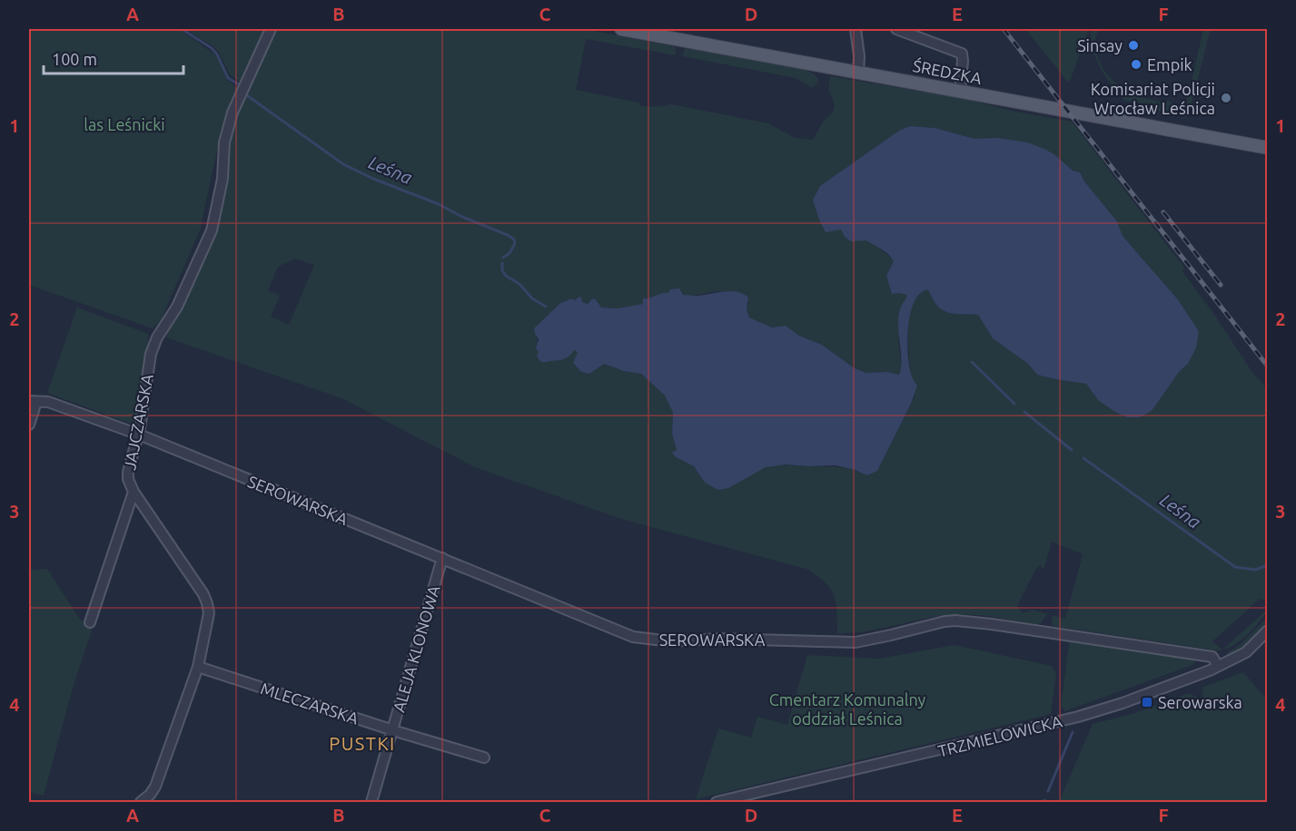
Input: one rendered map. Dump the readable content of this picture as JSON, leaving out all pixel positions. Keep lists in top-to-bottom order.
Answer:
{
  "streets": {
    "main road": ["ŚREDZKA"],
    "street": [
      "JAJCZARSKA",
      "SEROWARSKA",
      "ALEJA KLONOWA",
      "MLECZARSKA",
      "TRZMIELOWICKA"
    ]
  },
  "crossings": [
    ["JAJCZARSKA", "SEROWARSKA"],
    ["JAJCZARSKA", "MLECZARSKA"],
    ["SEROWARSKA", "ALEJA KLONOWA"],
    ["SEROWARSKA", "TRZMIELOWICKA"],
    ["ALEJA KLONOWA", "MLECZARSKA"]
  ],
  "districts": ["PUSTKI"],
  "water": ["Leśna"],
  "parks": ["las Leśnicki", "Cmentarz Komunalny oddział Leśnica"],
  "places": {
    "other": ["Sinsay", "Empik", "Komisariat Policji Wrocław Leśnica"],
    "transit": ["Serowarska"]
  },
  "scale_bar": "100 m",
  "grid": {
    "columns": [
      "A",
      "B",
      "C",
      "D",
      "E",
      "F"
    ],
    "rows": [
      "1",
      "2",
      "3",
      "4"
    ]
  }
}
